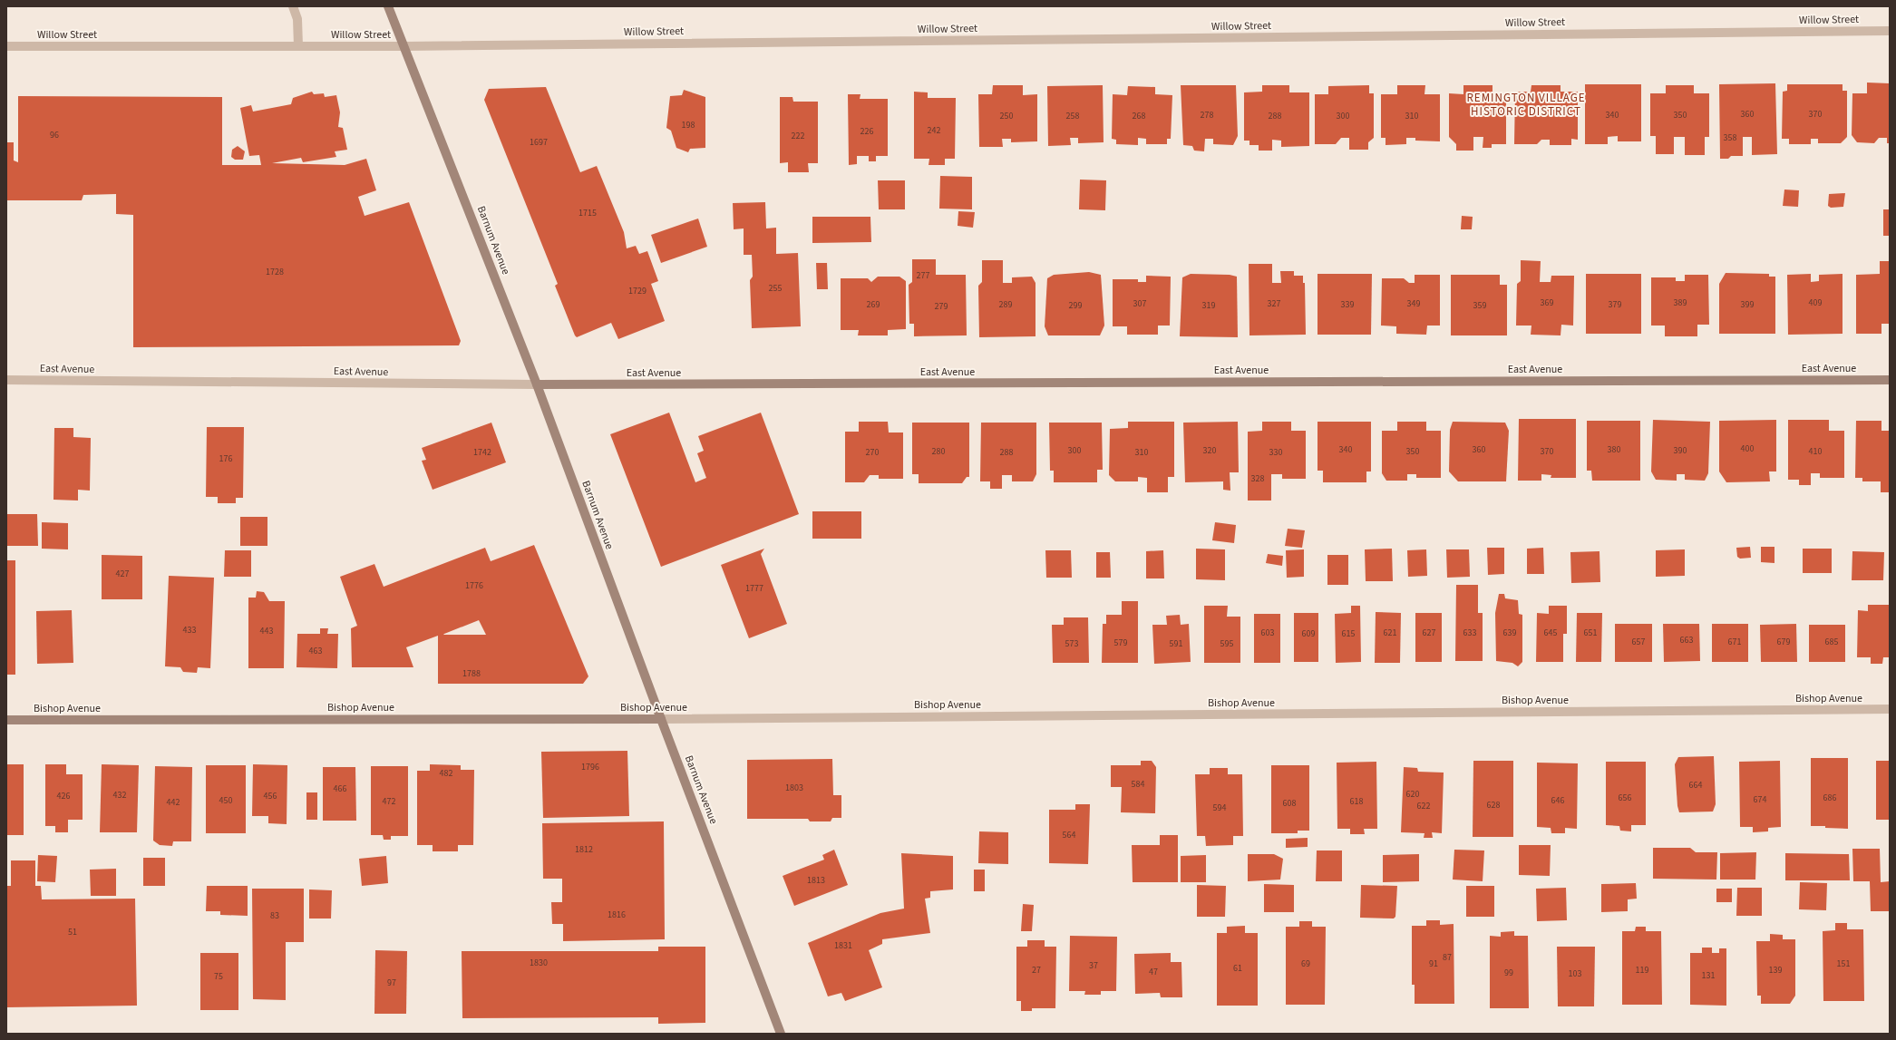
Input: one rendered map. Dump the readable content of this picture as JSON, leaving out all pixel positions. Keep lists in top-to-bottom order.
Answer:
{
  "streets": {
    "street": [
      "Willow Street",
      "Barnum Avenue",
      "East Avenue",
      "Bishop Avenue"
    ]
  },
  "crossings": [
    ["Willow Street", "Barnum Avenue"],
    ["Barnum Avenue", "East Avenue"],
    ["Barnum Avenue", "Bishop Avenue"]
  ],
  "districts": ["REMINGTON VILLAGE HISTORIC DISTRICT"],
  "house_numbers": [
    "360",
    "370",
    "278",
    "340",
    "350",
    "250",
    "258",
    "268",
    "288",
    "300",
    "310",
    "198",
    "242",
    "226",
    "96",
    "222",
    "358",
    "1697",
    "1715",
    "1728",
    "277",
    "255",
    "1729",
    "369",
    "389",
    "409",
    "307",
    "327",
    "349",
    "269",
    "289",
    "339",
    "379",
    "399",
    "299",
    "319",
    "359",
    "279",
    "400",
    "340",
    "360",
    "380",
    "300",
    "320",
    "390",
    "280",
    "350",
    "370",
    "410",
    "1742",
    "270",
    "288",
    "310",
    "330",
    "176",
    "328",
    "427",
    "1776",
    "1777",
    "433",
    "443",
    "603",
    "621",
    "627",
    "633",
    "639",
    "645",
    "651",
    "609",
    "615",
    "663",
    "657",
    "671",
    "679",
    "685",
    "579",
    "573",
    "591",
    "595",
    "463",
    "1788",
    "1796",
    "482",
    "584",
    "664",
    "1803",
    "466",
    "620",
    "432",
    "426",
    "456",
    "656",
    "686",
    "674",
    "450",
    "646",
    "472",
    "618",
    "442",
    "608",
    "628",
    "622",
    "594",
    "564",
    "1812",
    "1813",
    "1816",
    "83",
    "51",
    "1831",
    "87",
    "1830",
    "69",
    "91",
    "151",
    "37",
    "61",
    "27",
    "119",
    "139",
    "47",
    "99",
    "103",
    "131",
    "75",
    "97"
  ]
}
